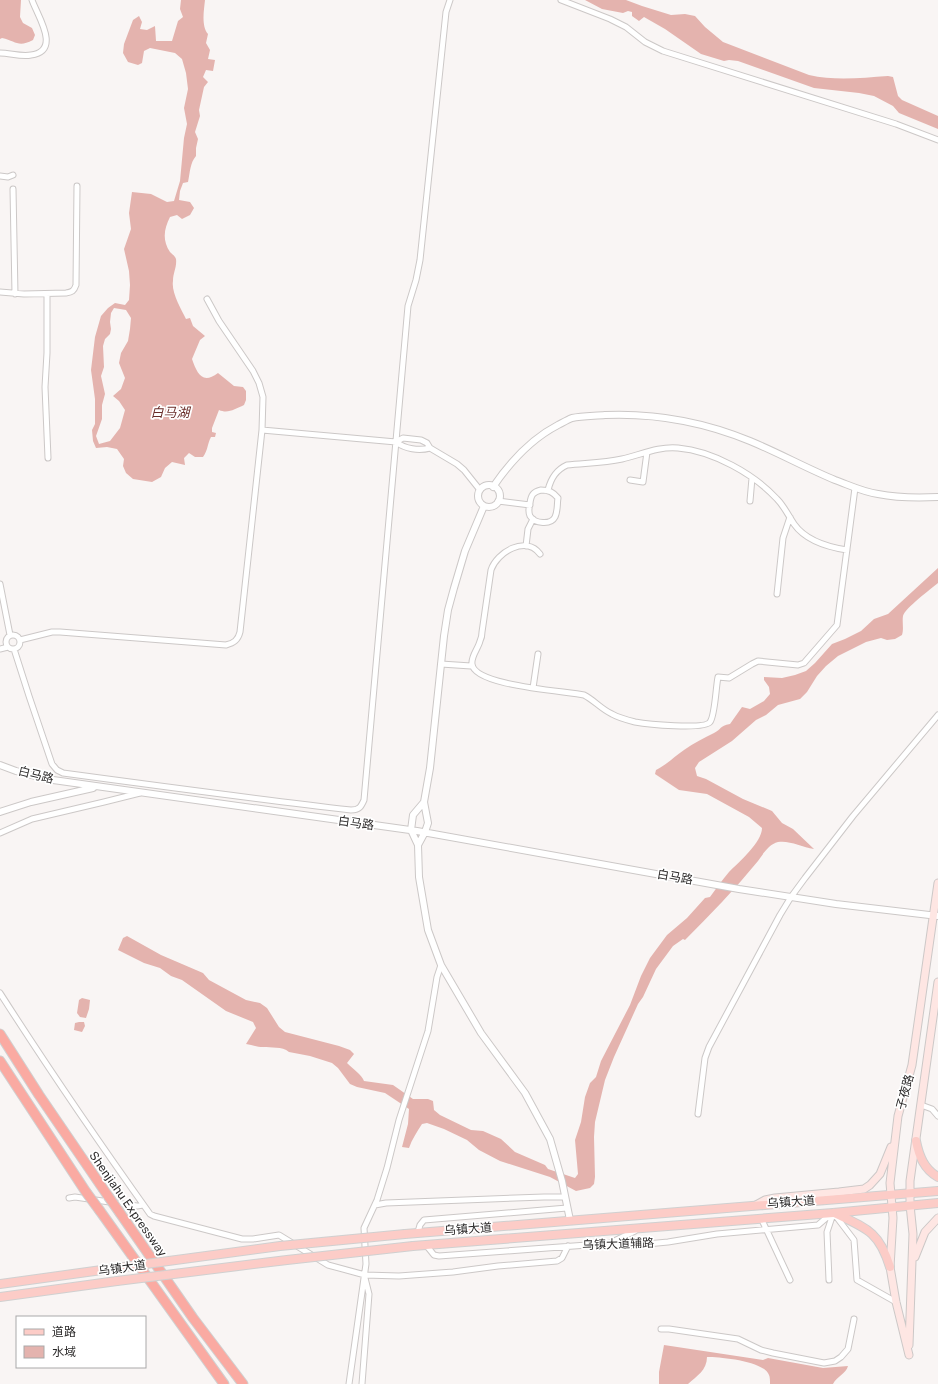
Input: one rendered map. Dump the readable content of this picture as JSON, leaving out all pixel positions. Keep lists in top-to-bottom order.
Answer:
{
  "streets": {
    "highway": ["Shenjiahu Expressway"],
    "main road": ["子夜路", "乌镇大道"],
    "street": ["白马路", "乌镇大道辅路"]
  },
  "crossings": [
    ["白马路", "子夜路"],
    ["子夜路", "乌镇大道"],
    ["乌镇大道", "乌镇大道辅路"]
  ],
  "water": ["白马湖"],
  "legend": ["道路", "水域"]
}
